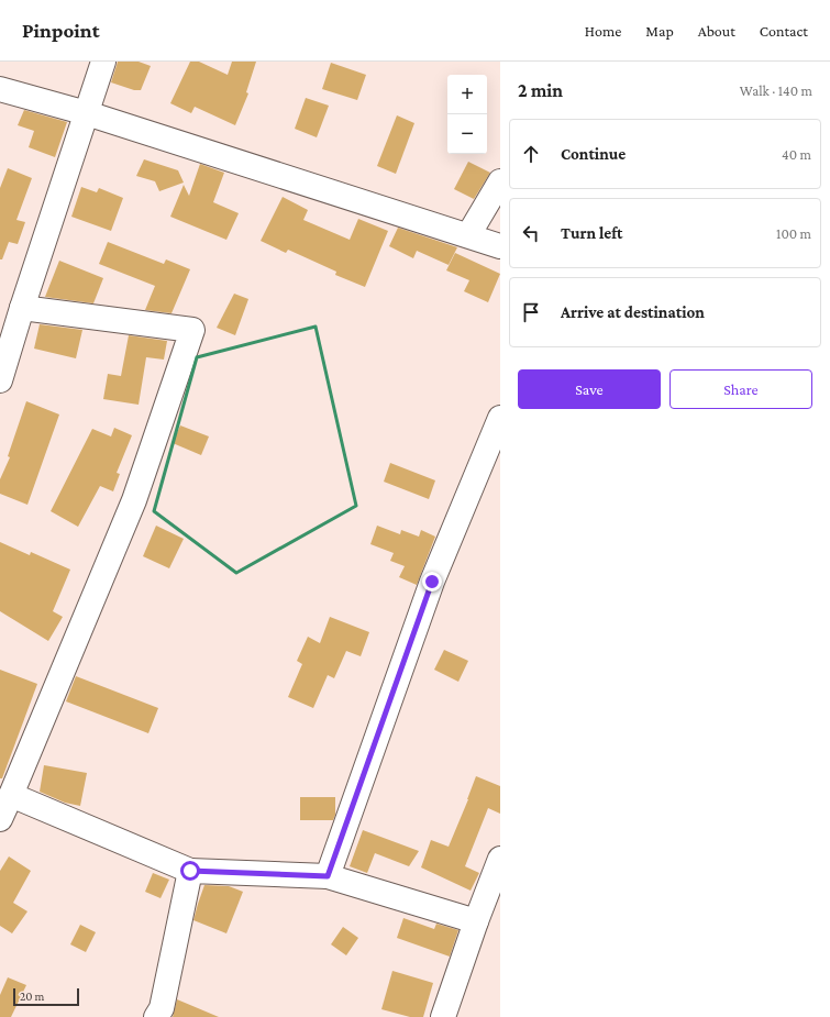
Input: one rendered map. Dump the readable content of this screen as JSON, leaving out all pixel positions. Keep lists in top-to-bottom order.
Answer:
{
  "scale_bar": "20 m",
  "page": {
    "header": "Pinpoint",
    "nav": [
      "Home",
      "Map",
      "About",
      "Contact"
    ],
    "heading": ["2 min", "Walk · 140 m"],
    "map_buttons": ["+", "−"],
    "list": [
      ["Continue", "40 m"],
      ["Turn left", "100 m"],
      "Arrive at destination"
    ],
    "buttons": ["Save", "Share"],
    "scale": "20 m"
  }
}
